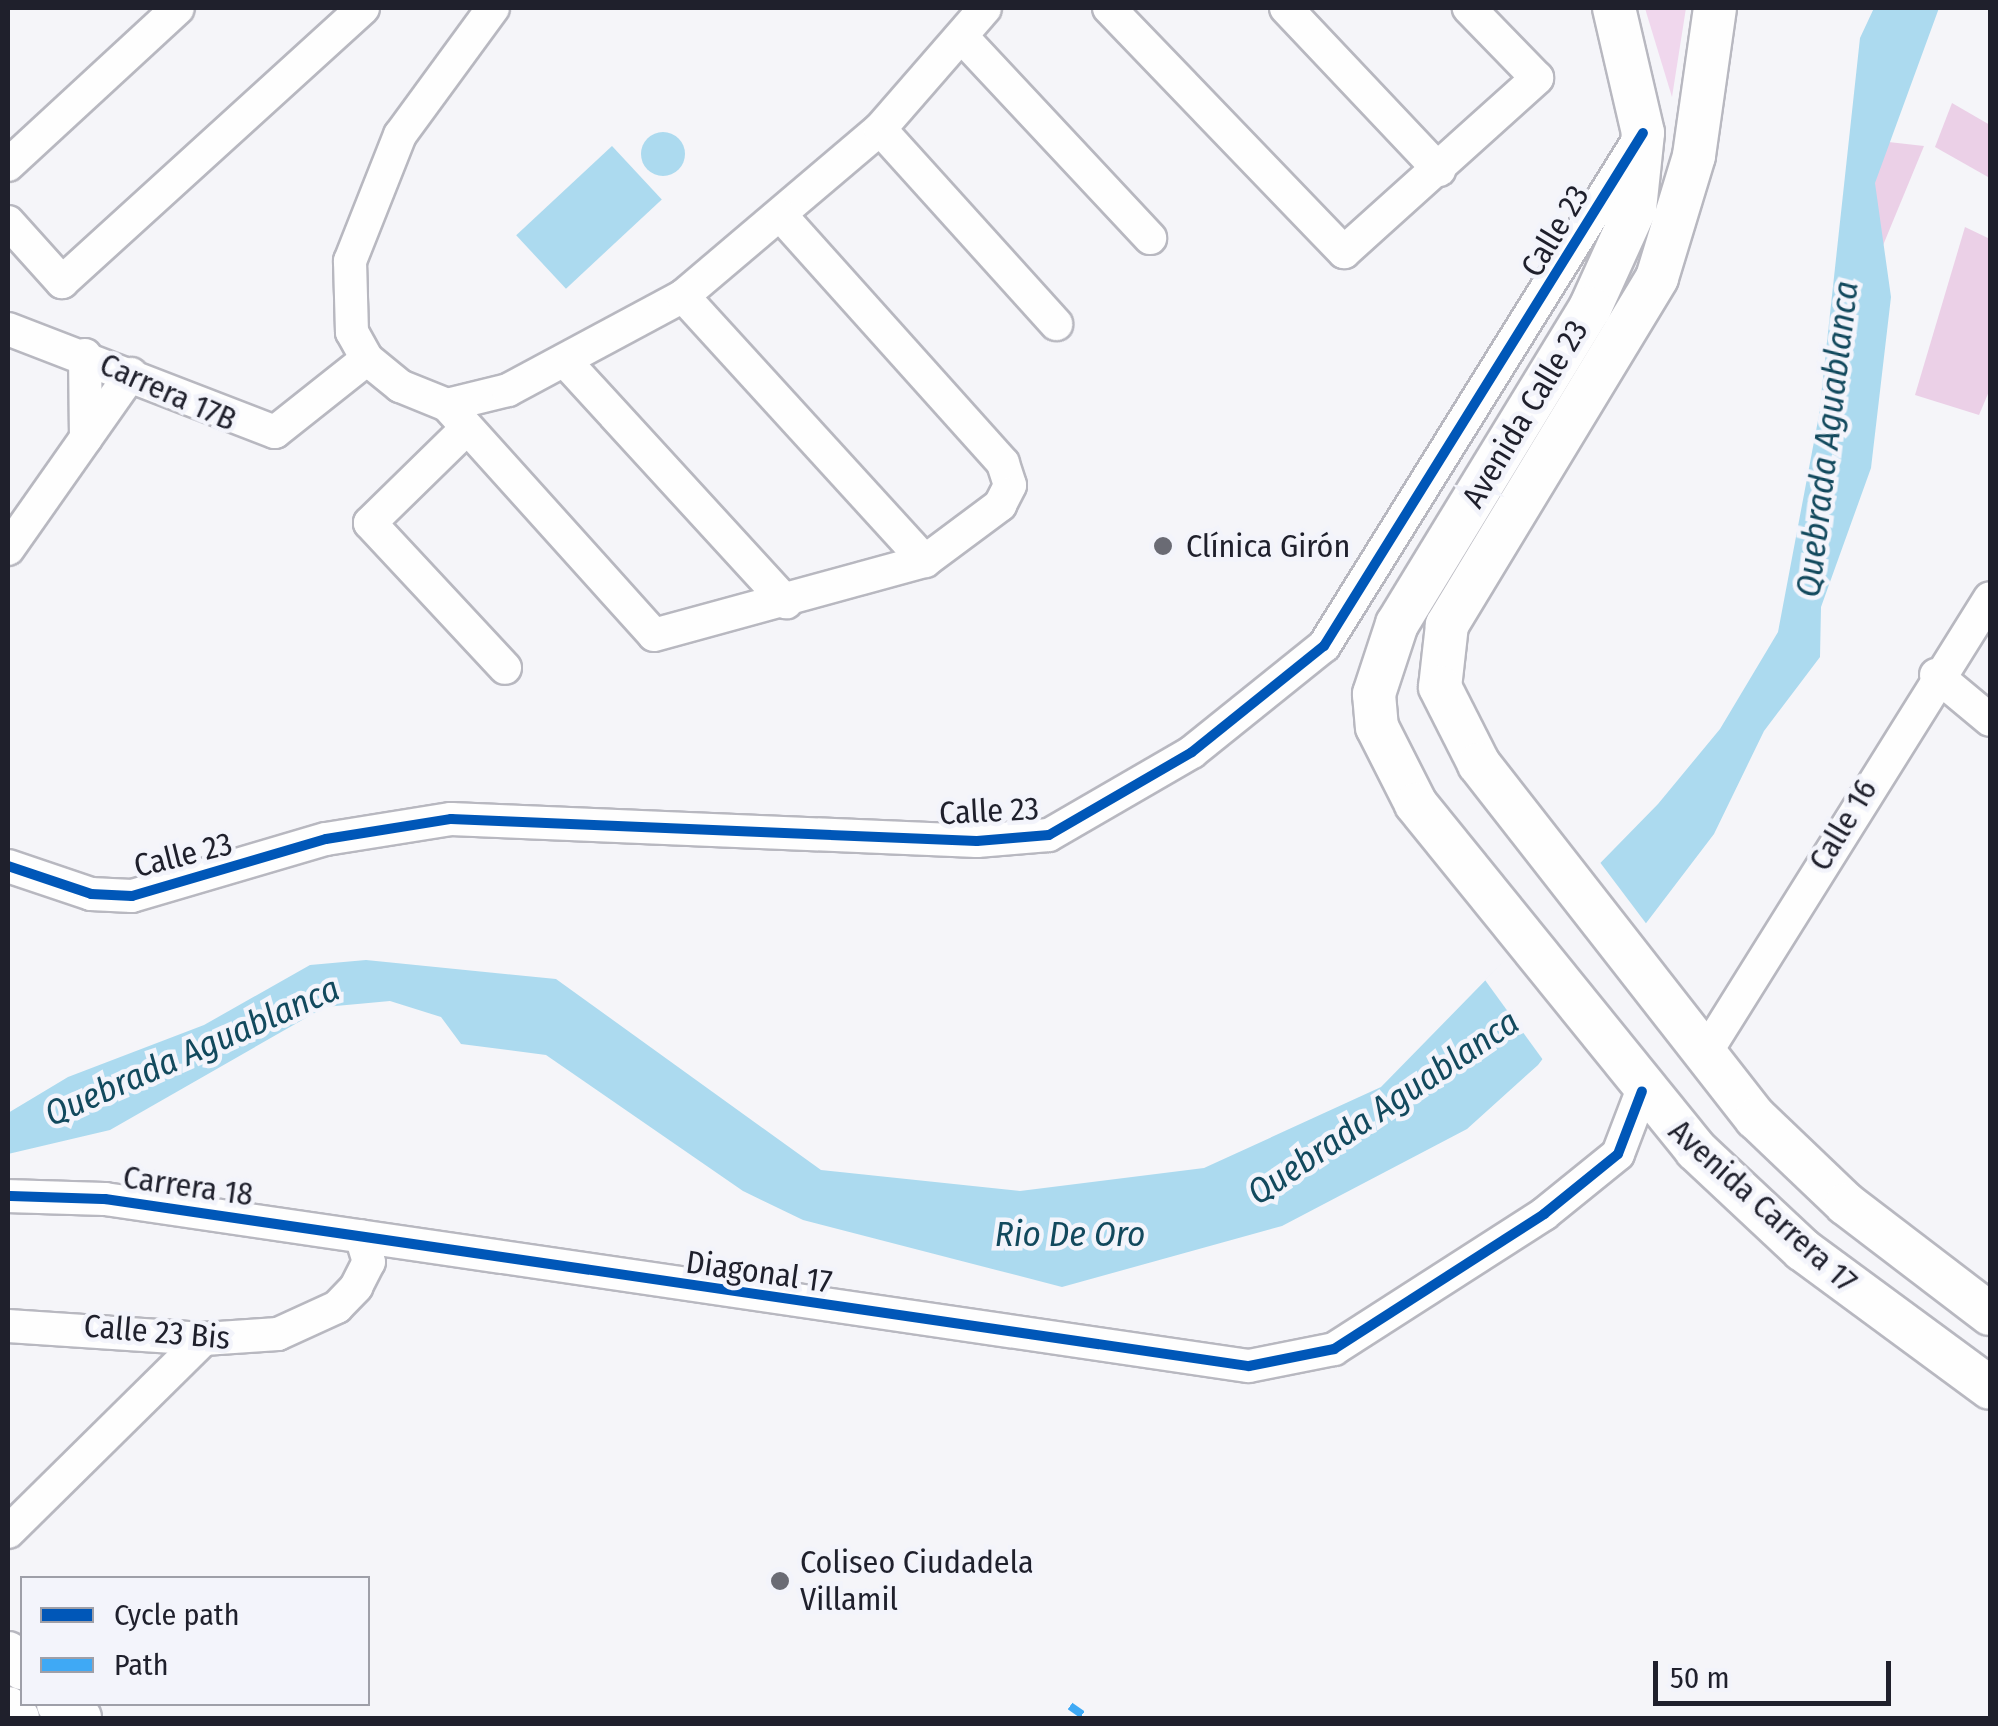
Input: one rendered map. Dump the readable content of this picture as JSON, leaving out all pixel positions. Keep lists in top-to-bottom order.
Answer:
{
  "streets": {
    "street": [
      "Calle 23",
      "Carrera 17B",
      "Avenida Calle 23",
      "Calle 16",
      "Carrera 18",
      "Avenida Carrera 17",
      "Diagonal 17",
      "Calle 23 Bis"
    ]
  },
  "crossings": [
    ["Calle 23", "Avenida Calle 23"],
    ["Avenida Calle 23", "Avenida Carrera 17"],
    ["Calle 16", "Avenida Carrera 17"],
    ["Carrera 18", "Diagonal 17"],
    ["Carrera 18", "Calle 23 Bis"],
    ["Avenida Carrera 17", "Diagonal 17"],
    ["Diagonal 17", "Calle 23 Bis"]
  ],
  "water": ["Quebrada Aguablanca", "Rio De Oro"],
  "places": ["Clínica Girón", "Coliseo Ciudadela Villamil"],
  "legend": ["Cycle path", "Path"],
  "scale_bar": "50 m"
}
